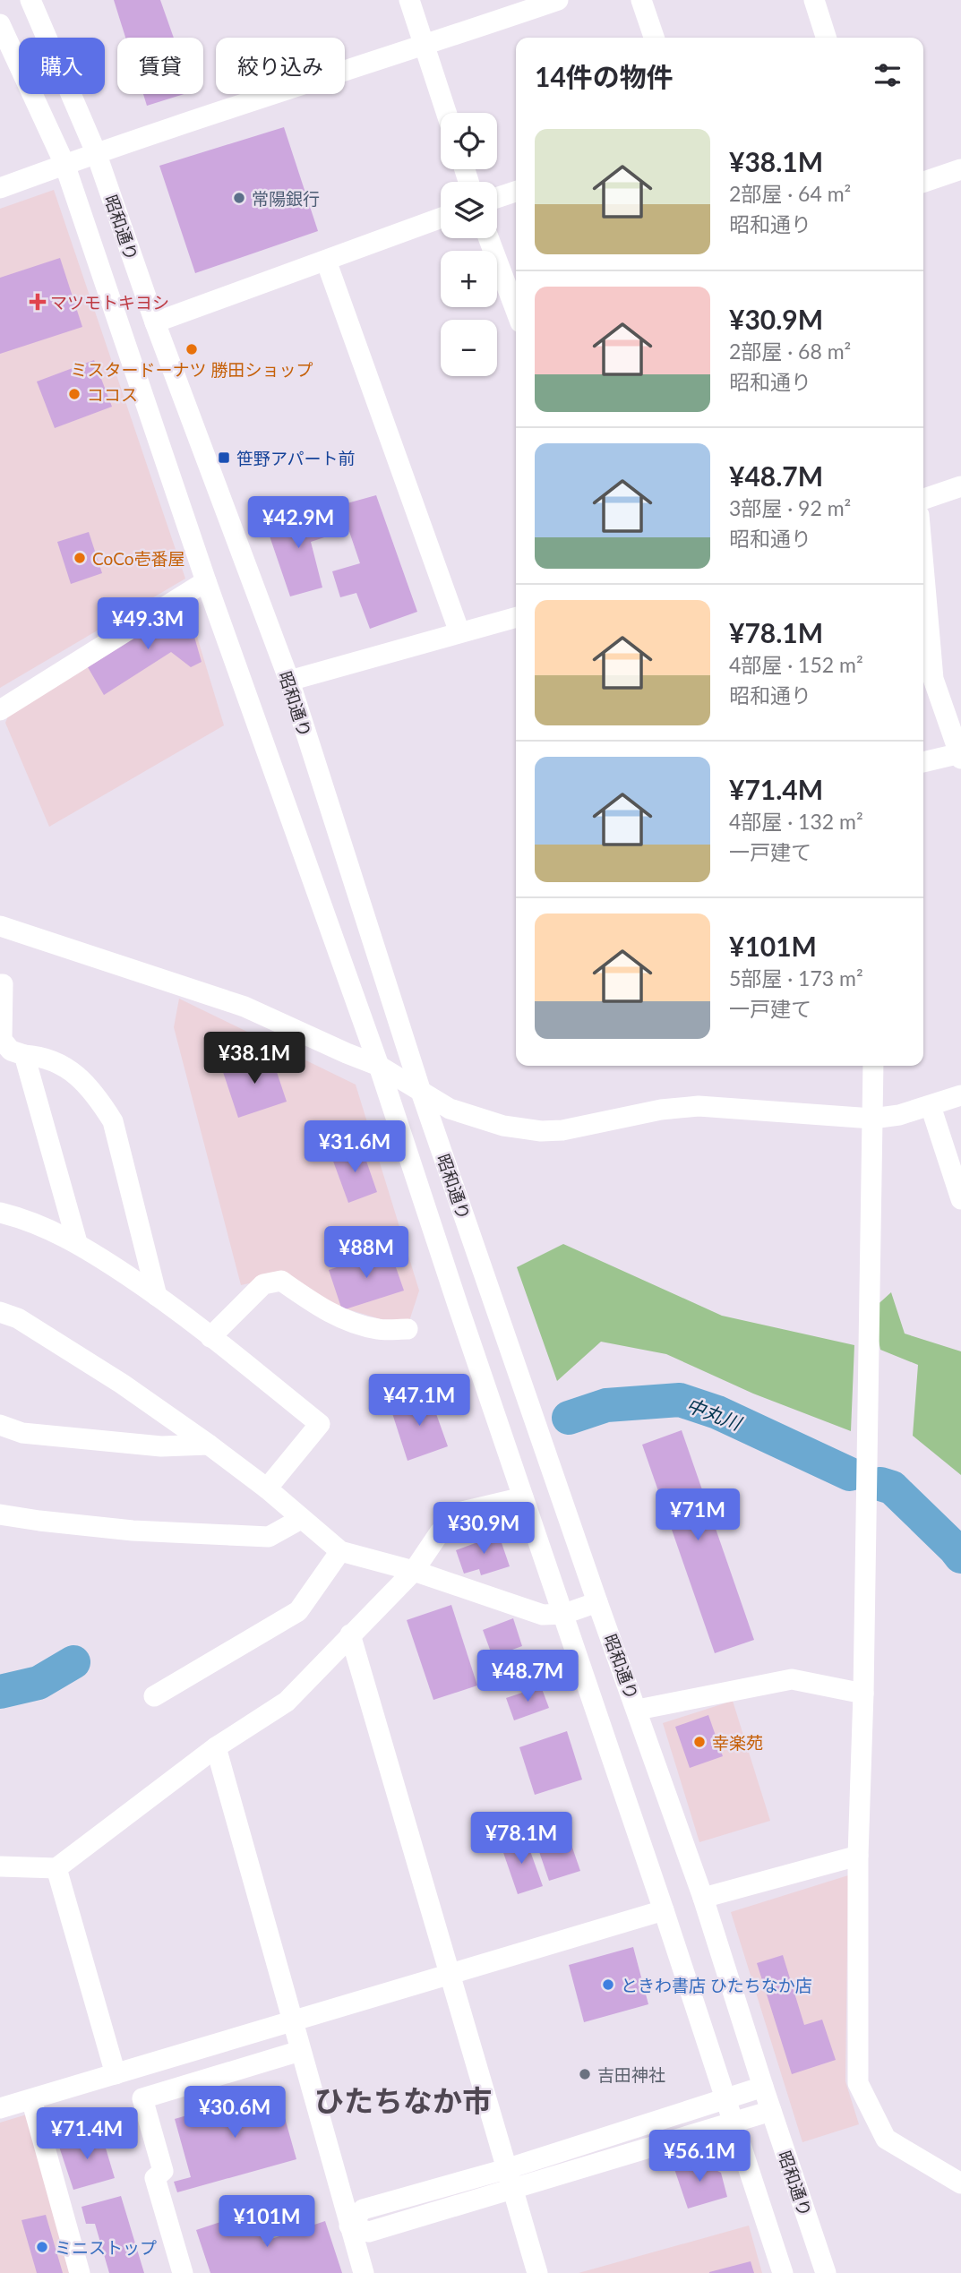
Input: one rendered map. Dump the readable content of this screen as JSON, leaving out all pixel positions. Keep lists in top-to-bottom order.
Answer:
{
  "streets": {
    "street": ["昭和通り"]
  },
  "districts": ["ひたちなか市"],
  "water": ["中丸川"],
  "places": {
    "other": [
      "常陽銀行",
      "ミスタードーナツ 勝田ショップ",
      "ココス",
      "CoCo壱番屋",
      "幸楽苑",
      "ときわ書店 ひたちなか店",
      "吉田神社",
      "ミニストップ"
    ],
    "health": ["マツモトキヨシ"],
    "transit": ["笹野アパート前"]
  },
  "page": {
    "chip": ["購入", "賃貸", "絞り込み"],
    "heading": "14件の物件",
    "map_buttons": ["+", "−"],
    "list": [
      {
        "name": "¥38.1M",
        "note": "2部屋 · 64 m² · 昭和通り"
      },
      {
        "name": "¥30.9M",
        "note": "2部屋 · 68 m² · 昭和通り"
      },
      {
        "name": "¥48.7M",
        "note": "3部屋 · 92 m² · 昭和通り"
      },
      {
        "name": "¥78.1M",
        "note": "4部屋 · 152 m² · 昭和通り"
      },
      {
        "name": "¥71.4M",
        "note": "4部屋 · 132 m² · 一戸建て"
      },
      {
        "name": "¥101M",
        "note": "5部屋 · 173 m² · 一戸建て"
      }
    ],
    "price": [
      "¥42.9M",
      "¥49.3M",
      "¥38.1M",
      "¥31.6M",
      "¥88M",
      "¥47.1M",
      "¥71M",
      "¥30.9M",
      "¥48.7M",
      "¥78.1M",
      "¥30.6M",
      "¥71.4M",
      "¥56.1M",
      "¥101M"
    ]
  }
}
